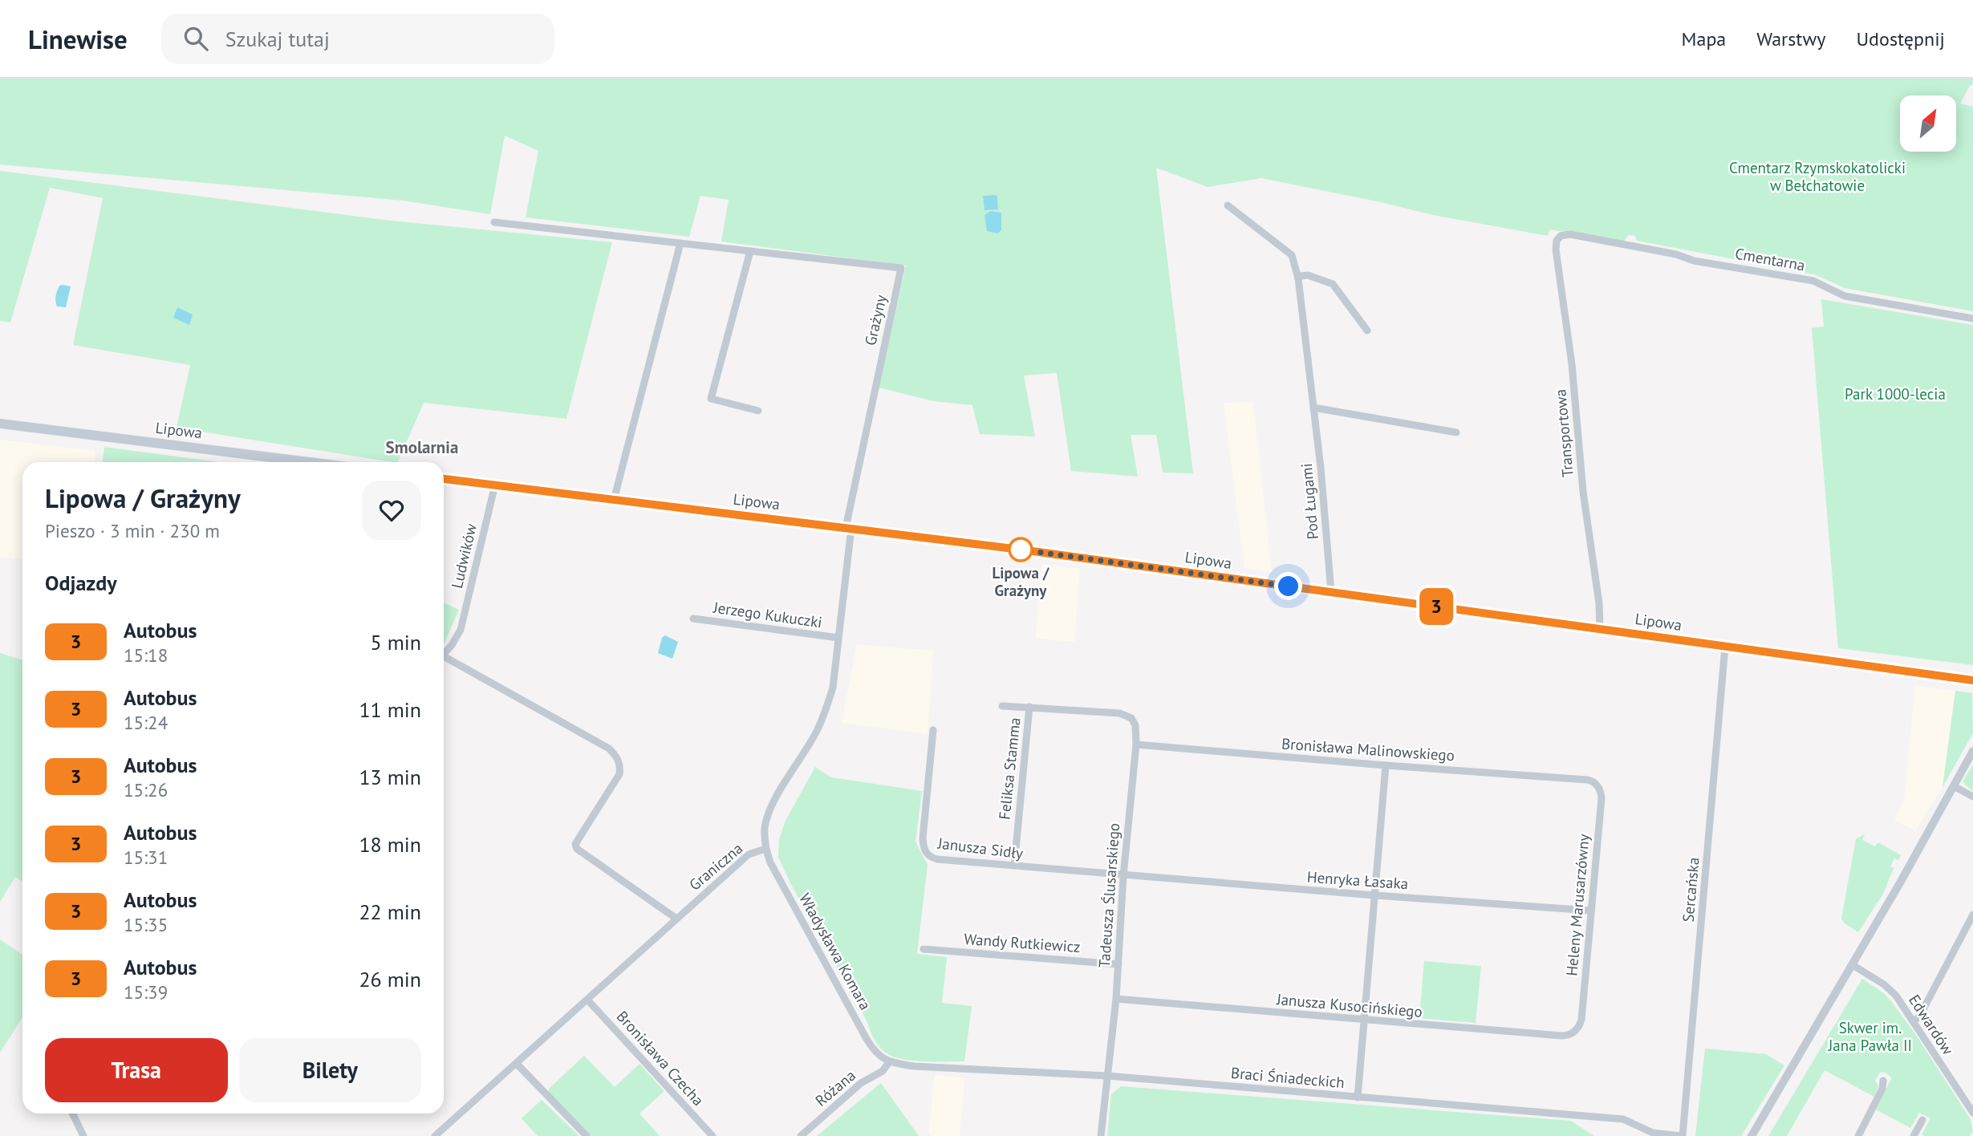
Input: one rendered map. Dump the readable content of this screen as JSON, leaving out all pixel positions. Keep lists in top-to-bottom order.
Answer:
{
  "streets": {
    "main road": ["Lipowa"],
    "street": [
      "Cmentarna",
      "Grażyny",
      "Transportowa",
      "Pod Ługami",
      "Ludwików",
      "Jerzego Kukuczki",
      "Bronisława Malinowskiego",
      "Feliksa Stamma",
      "Janusza Sidły",
      "Graniczna",
      "Henryka Łasaka",
      "Sercańska",
      "Tadeusza Ślusarskiego",
      "Heleny Marusarzówny",
      "Wandy Rutkiewicz",
      "Władysława Komara",
      "Janusza Kusocińskiego",
      "Edwardów",
      "Bronisława Czecha",
      "Braci Śniadeckich",
      "Różana"
    ]
  },
  "crossings": [
    ["Cmentarna", "Transportowa"],
    ["Grażyny", "Lipowa"],
    ["Grażyny", "Graniczna"],
    ["Lipowa", "Transportowa"],
    ["Lipowa", "Pod Ługami"],
    ["Lipowa", "Ludwików"],
    ["Lipowa", "Graniczna"],
    ["Lipowa", "Sercańska"],
    ["Jerzego Kukuczki", "Graniczna"],
    ["Bronisława Malinowskiego", "Tadeusza Ślusarskiego"],
    ["Bronisława Malinowskiego", "Heleny Marusarzówny"],
    ["Feliksa Stamma", "Janusza Sidły"],
    ["Feliksa Stamma", "Tadeusza Ślusarskiego"],
    ["Janusza Sidły", "Henryka Łasaka"],
    ["Janusza Sidły", "Tadeusza Ślusarskiego"],
    ["Graniczna", "Władysława Komara"],
    ["Graniczna", "Bronisława Czecha"],
    ["Henryka Łasaka", "Tadeusza Ślusarskiego"],
    ["Henryka Łasaka", "Heleny Marusarzówny"],
    ["Sercańska", "Braci Śniadeckich"],
    ["Tadeusza Ślusarskiego", "Wandy Rutkiewicz"],
    ["Tadeusza Ślusarskiego", "Janusza Kusocińskiego"],
    ["Tadeusza Ślusarskiego", "Braci Śniadeckich"],
    ["Heleny Marusarzówny", "Janusza Kusocińskiego"],
    ["Władysława Komara", "Braci Śniadeckich"],
    ["Władysława Komara", "Różana"],
    ["Braci Śniadeckich", "Różana"]
  ],
  "districts": ["Smolarnia"],
  "parks": ["Cmentarz Rzymskokatolicki w Bełchatowie", "Park 1000-lecia", "Skwer im. Jana Pawła II"],
  "places": ["Lipowa / Grażyny"],
  "lines": ["bus line 3"],
  "north": "top right",
  "page": {
    "header": "Linewise",
    "search": "Szukaj tutaj",
    "nav": ["Mapa", "Warstwy", "Udostępnij"],
    "on_map": "3",
    "heading": [
      ["Lipowa / Grażyny", "Pieszo · 3 min · 230 m"],
      "Odjazdy"
    ],
    "list": [
      {
        "mark": "3",
        "name": "Autobus",
        "note": "15:18",
        "value": "5 min"
      },
      {
        "mark": "3",
        "name": "Autobus",
        "note": "15:24",
        "value": "11 min"
      },
      {
        "mark": "3",
        "name": "Autobus",
        "note": "15:26",
        "value": "13 min"
      },
      {
        "mark": "3",
        "name": "Autobus",
        "note": "15:31",
        "value": "18 min"
      },
      {
        "mark": "3",
        "name": "Autobus",
        "note": "15:35",
        "value": "22 min"
      },
      {
        "mark": "3",
        "name": "Autobus",
        "note": "15:39",
        "value": "26 min"
      }
    ],
    "buttons": ["Trasa", "Bilety"]
  }
}
